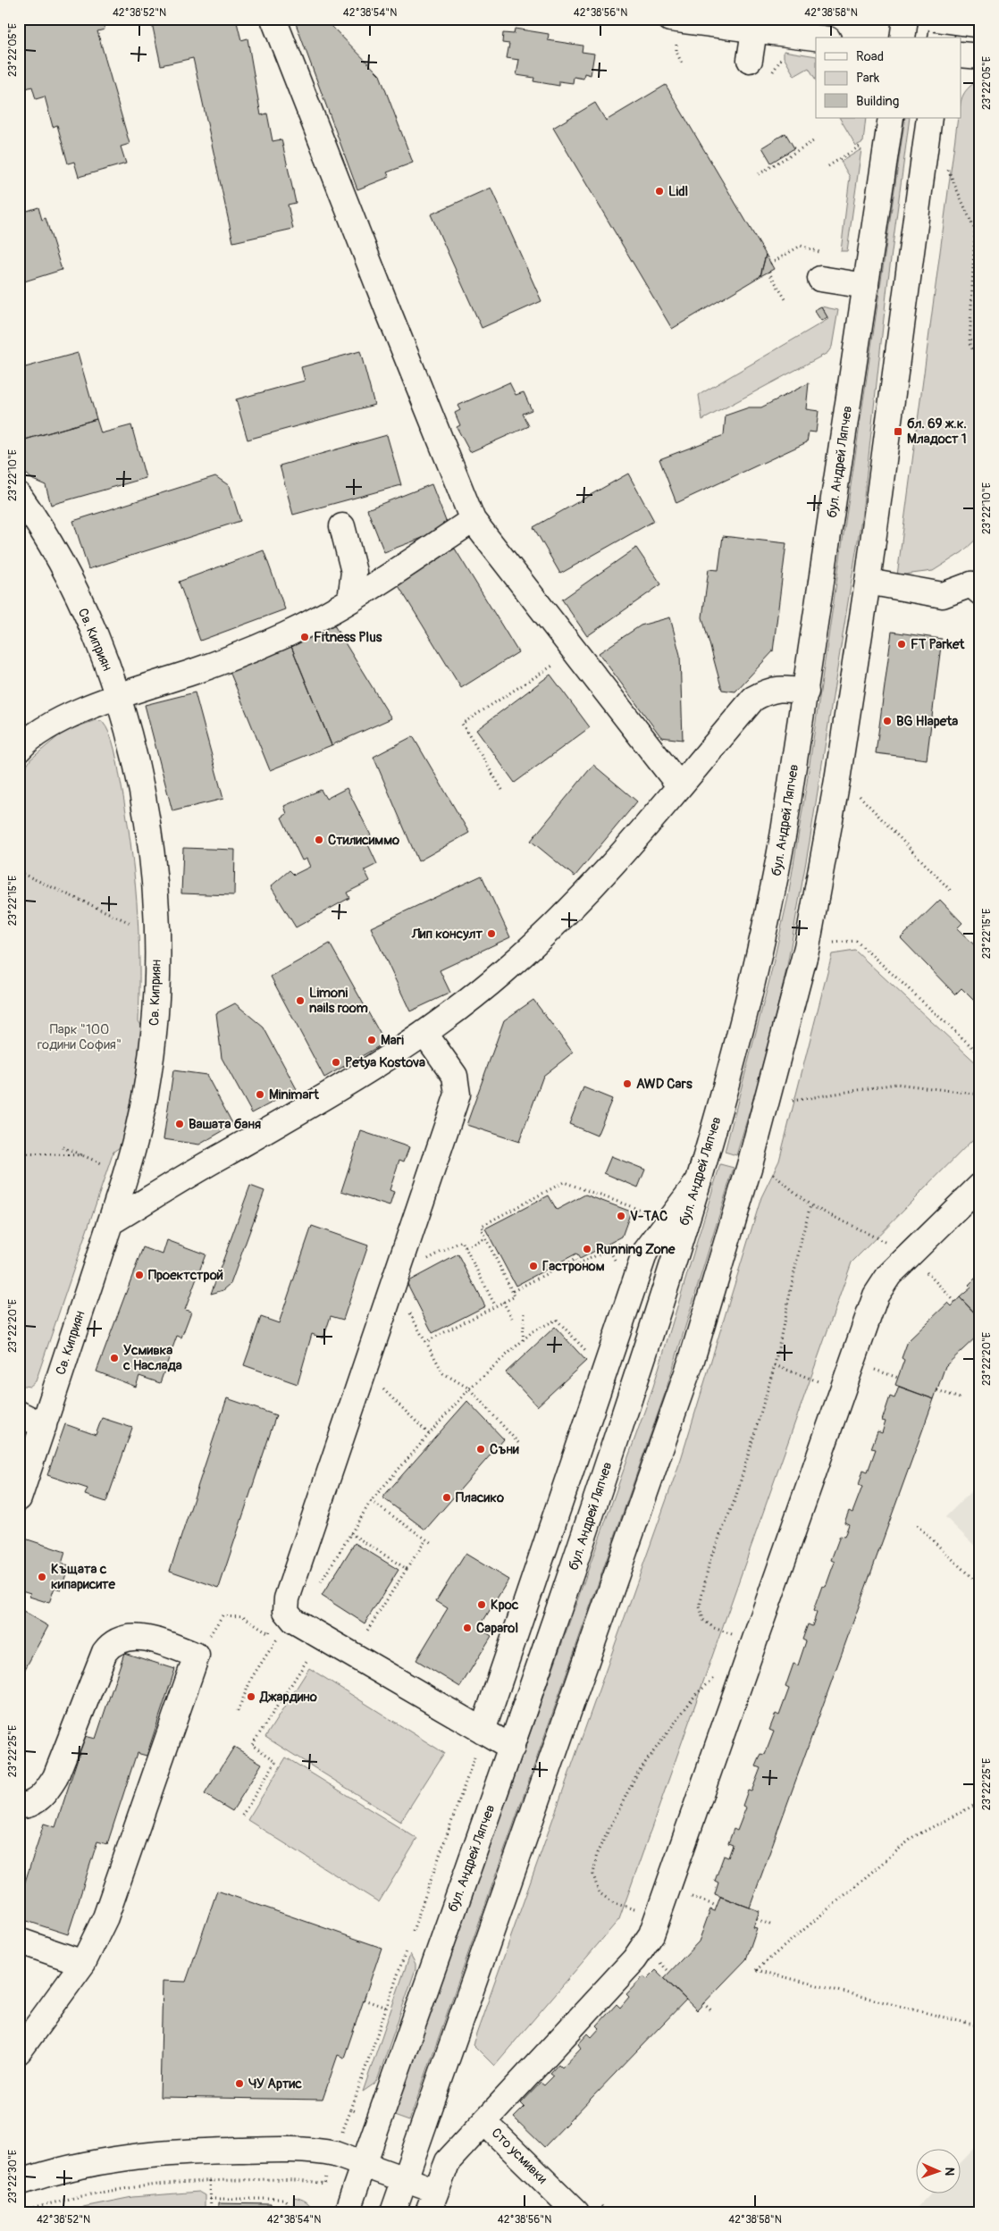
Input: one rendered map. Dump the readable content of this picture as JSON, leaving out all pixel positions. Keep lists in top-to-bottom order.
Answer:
{
  "streets": {
    "street": ["бул. Андрей Ляпчев", "Св. Киприян", "Сто усмивки"]
  },
  "parks": ["Парк \"100 години София\""],
  "places": {
    "other": [
      "Lidl",
      "Fitness Plus",
      "FT Parket",
      "BG Hlapeta",
      "Стилисиммо",
      "Лип консулт",
      "Limoni nails room",
      "Mari",
      "Petya Kostova",
      "AWD Cars",
      "Minimart",
      "Вашата баня",
      "V-TAC",
      "Running Zone",
      "Гастроном",
      "Проектстрой",
      "Усмивка с Наслада",
      "Съни",
      "Пласико",
      "Къщата с кипарисите",
      "Крос",
      "Caparol",
      "Джардино",
      "ЧУ Артис"
    ],
    "transit": ["бл. 69 ж.к. Младост 1"]
  },
  "legend": ["Road", "Park", "Building"],
  "north": "right",
  "coordinates": [
    "42°38'52\"N",
    "42°38'54\"N",
    "42°38'56\"N",
    "42°38'58\"N",
    "23°22'05\"E",
    "23°22'10\"E",
    "23°22'15\"E",
    "23°22'20\"E",
    "23°22'25\"E",
    "23°22'30\"E"
  ]
}
